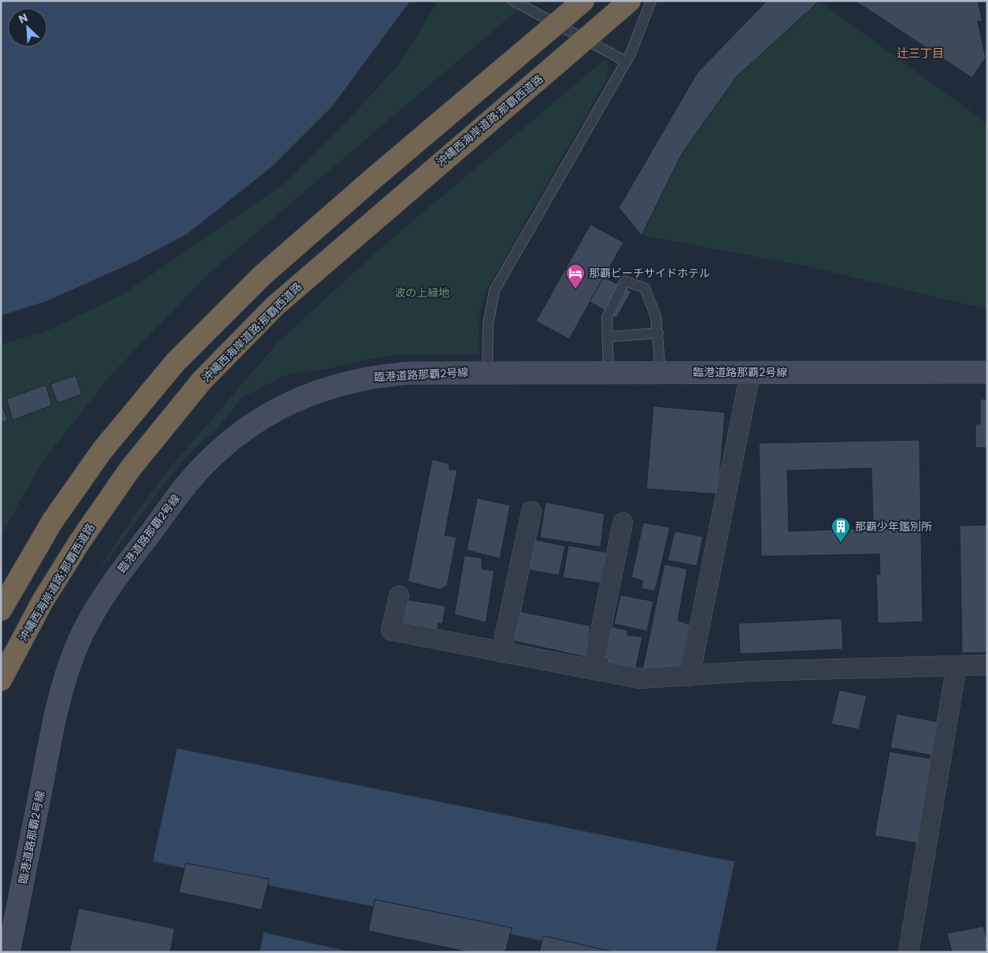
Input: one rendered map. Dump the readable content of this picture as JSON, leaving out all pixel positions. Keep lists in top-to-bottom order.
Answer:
{
  "streets": {
    "highway": ["沖縄西海岸道路;那覇西道路"],
    "street": ["臨港道路那覇2号線"]
  },
  "districts": ["辻三丁目"],
  "parks": ["波の上緑地"],
  "places": {
    "hotel": ["那覇ビーチサイドホテル"],
    "building": ["那覇少年鑑別所"]
  },
  "north": "top left"
}
